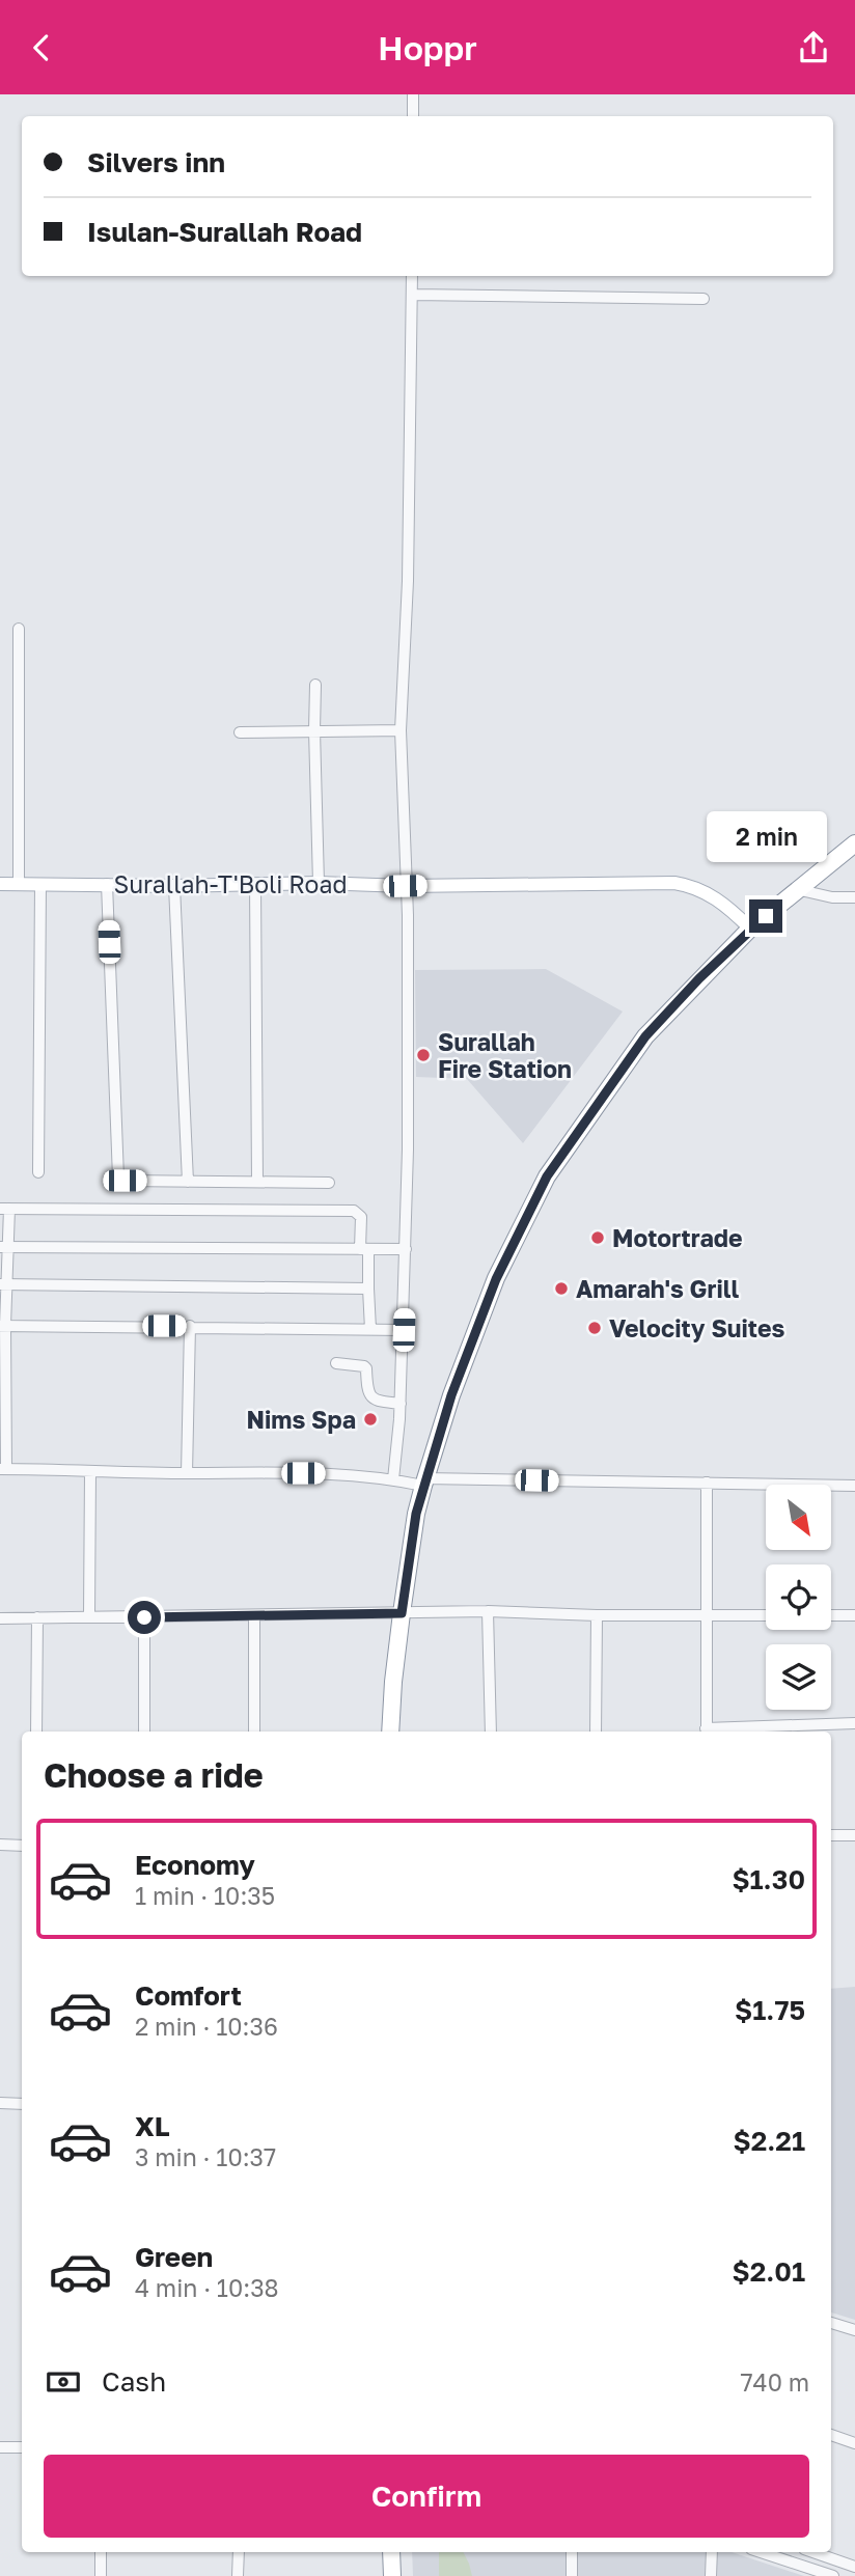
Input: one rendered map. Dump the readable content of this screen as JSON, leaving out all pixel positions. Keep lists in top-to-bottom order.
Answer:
{
  "streets": {
    "main road": ["Surallah-T'Boli Road"]
  },
  "places": [
    "Surallah Fire Station",
    "Motortrade",
    "Amarah's Grill",
    "Velocity Suites",
    "Nims Spa"
  ],
  "north": "bottom right",
  "page": {
    "header": "Hoppr",
    "banner": ["Silvers inn", "Isulan-Surallah Road"],
    "bubble": "2 min",
    "heading": "Choose a ride",
    "list": [
      {
        "name": "Economy",
        "note": "1 min · 10:35",
        "value": "$1.30"
      },
      {
        "name": "Comfort",
        "note": "2 min · 10:36",
        "value": "$1.75"
      },
      {
        "name": "XL",
        "note": "3 min · 10:37",
        "value": "$2.21"
      },
      {
        "name": "Green",
        "note": "4 min · 10:38",
        "value": "$2.01"
      }
    ],
    "pay": ["Cash", "740 m"],
    "buttons": "Confirm"
  }
}
